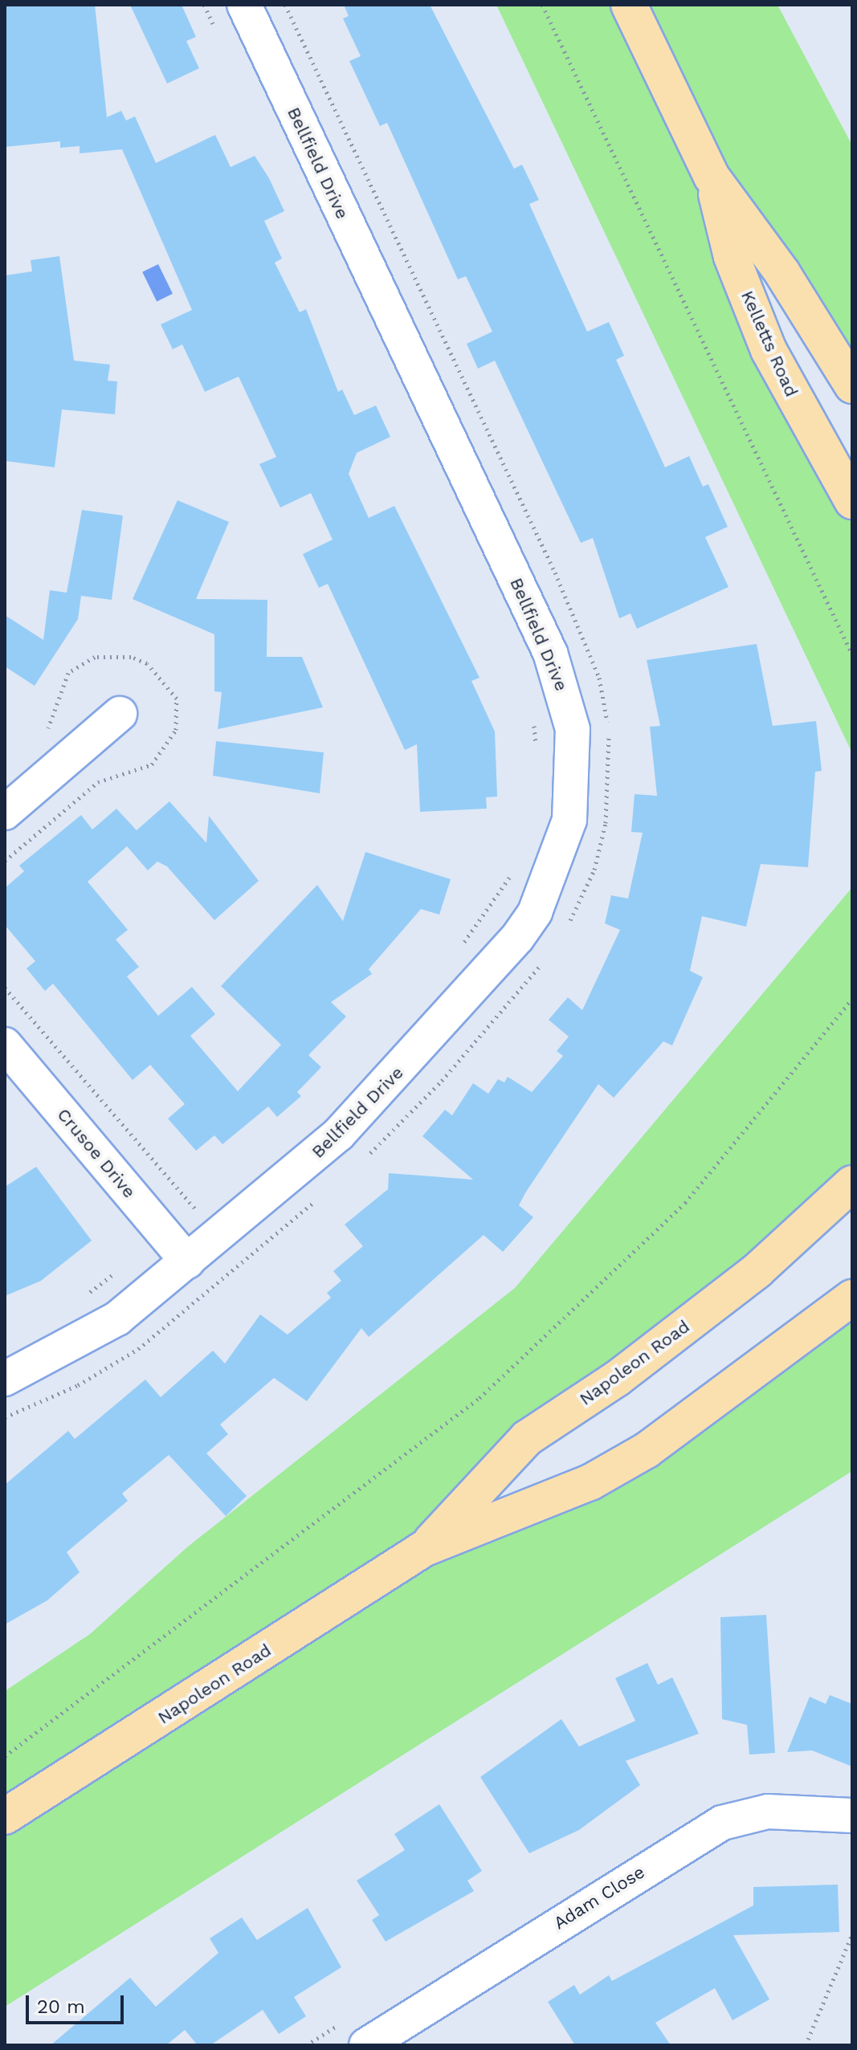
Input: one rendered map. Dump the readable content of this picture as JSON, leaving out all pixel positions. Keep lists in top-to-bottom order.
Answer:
{
  "streets": {
    "main road": ["Kelletts Road", "Napoleon Road"],
    "street": ["Bellfield Drive", "Crusoe Drive", "Adam Close"]
  },
  "crossings": [
    ["Bellfield Drive", "Crusoe Drive"]
  ],
  "scale_bar": "20 m"
}
